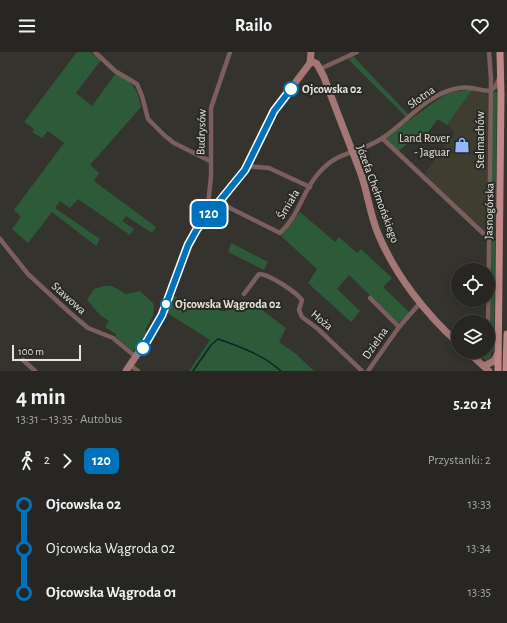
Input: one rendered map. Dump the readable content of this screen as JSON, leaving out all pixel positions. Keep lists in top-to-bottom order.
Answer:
{
  "streets": {
    "main road": ["Jasnogórska"],
    "street": [
      "Słotna",
      "Budrysów",
      "Stelmachów",
      "Józefa Chełmońskiego",
      "Śmiała",
      "Stawowa",
      "Hoża",
      "Dzielna"
    ]
  },
  "crossings": [
    ["Słotna", "Stelmachów"],
    ["Słotna", "Józefa Chełmońskiego"],
    ["Słotna", "Śmiała"],
    ["Józefa Chełmońskiego", "Śmiała"],
    ["Józefa Chełmońskiego", "Dzielna"]
  ],
  "places": {
    "other": ["Ojcowska 02", "Ojcowska Wągroda 02"],
    "shop": ["Land Rover - Jaguar"]
  },
  "lines": ["bus line 120"],
  "scale_bar": "100 m",
  "page": {
    "header": "Railo",
    "on_map": "120",
    "scale": "100 m",
    "heading": ["4 min", "13:31 – 13:35 · Autobus", "5.20 zł"],
    "legs": ["2", "120", "Przystanki: 2"],
    "list": [
      {
        "name": "Ojcowska 02",
        "value": "13:33"
      },
      {
        "name": "Ojcowska Wągroda 02",
        "value": "13:34"
      },
      {
        "name": "Ojcowska Wągroda 01",
        "value": "13:35"
      }
    ]
  }
}
